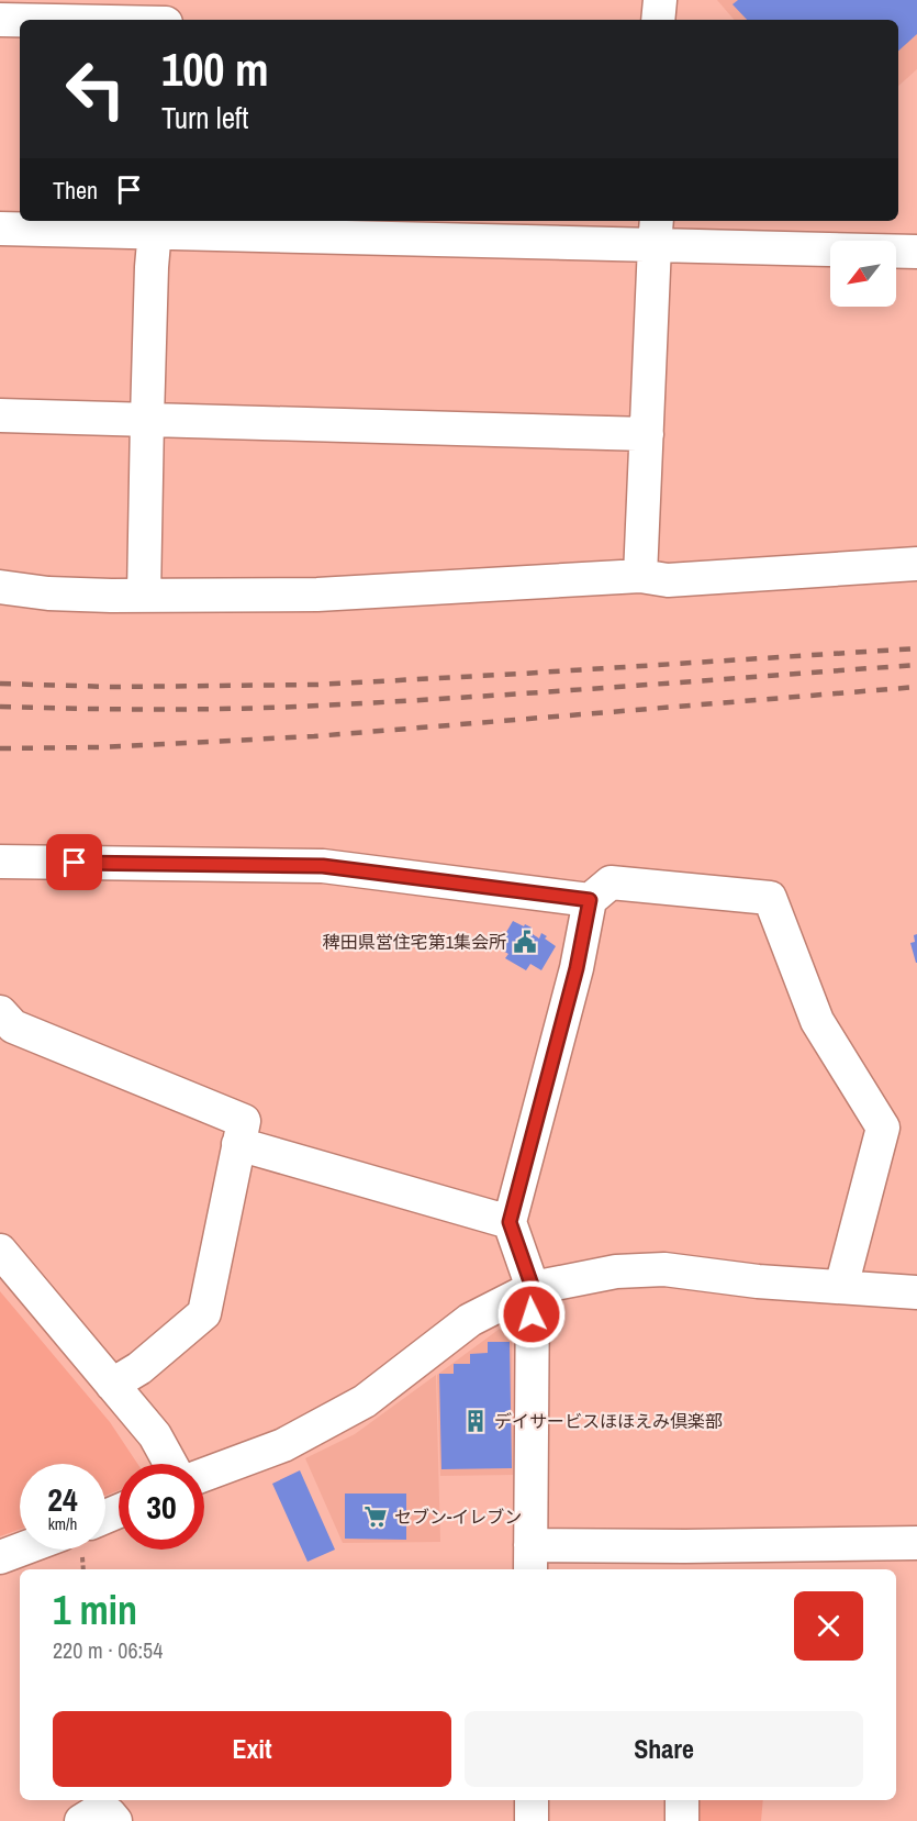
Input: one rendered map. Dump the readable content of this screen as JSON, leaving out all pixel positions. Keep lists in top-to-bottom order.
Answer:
{
  "places": {
    "public building": ["稗田県営住宅第1集会所"],
    "building": ["デイサービスほほえみ倶楽部"],
    "supermarket": ["セブン-イレブン"]
  },
  "north": "bottom left",
  "page": {
    "turn": ["100 m", "Turn left"],
    "then": "Then",
    "speed": "24 km/h",
    "limit": "30",
    "heading": ["1 min", "220 m · 06:54"],
    "buttons": ["Exit", "Share"]
  }
}
